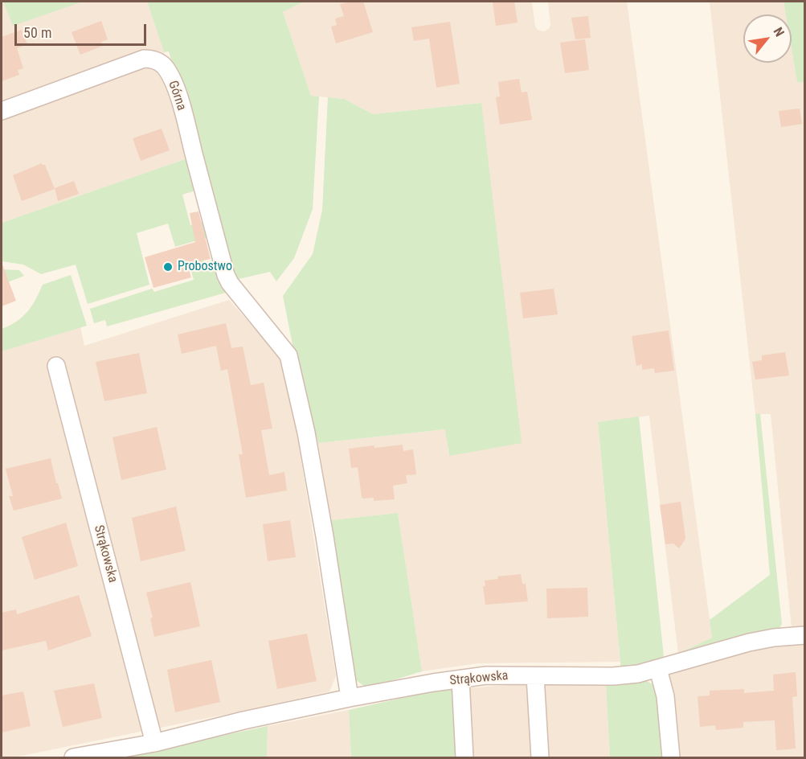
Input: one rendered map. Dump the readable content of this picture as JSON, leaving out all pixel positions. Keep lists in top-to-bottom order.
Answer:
{
  "streets": {
    "street": ["Górna", "Strąkowska"]
  },
  "crossings": [
    ["Górna", "Strąkowska"]
  ],
  "places": ["Probostwo"],
  "scale_bar": "50 m",
  "north": "top right"
}
